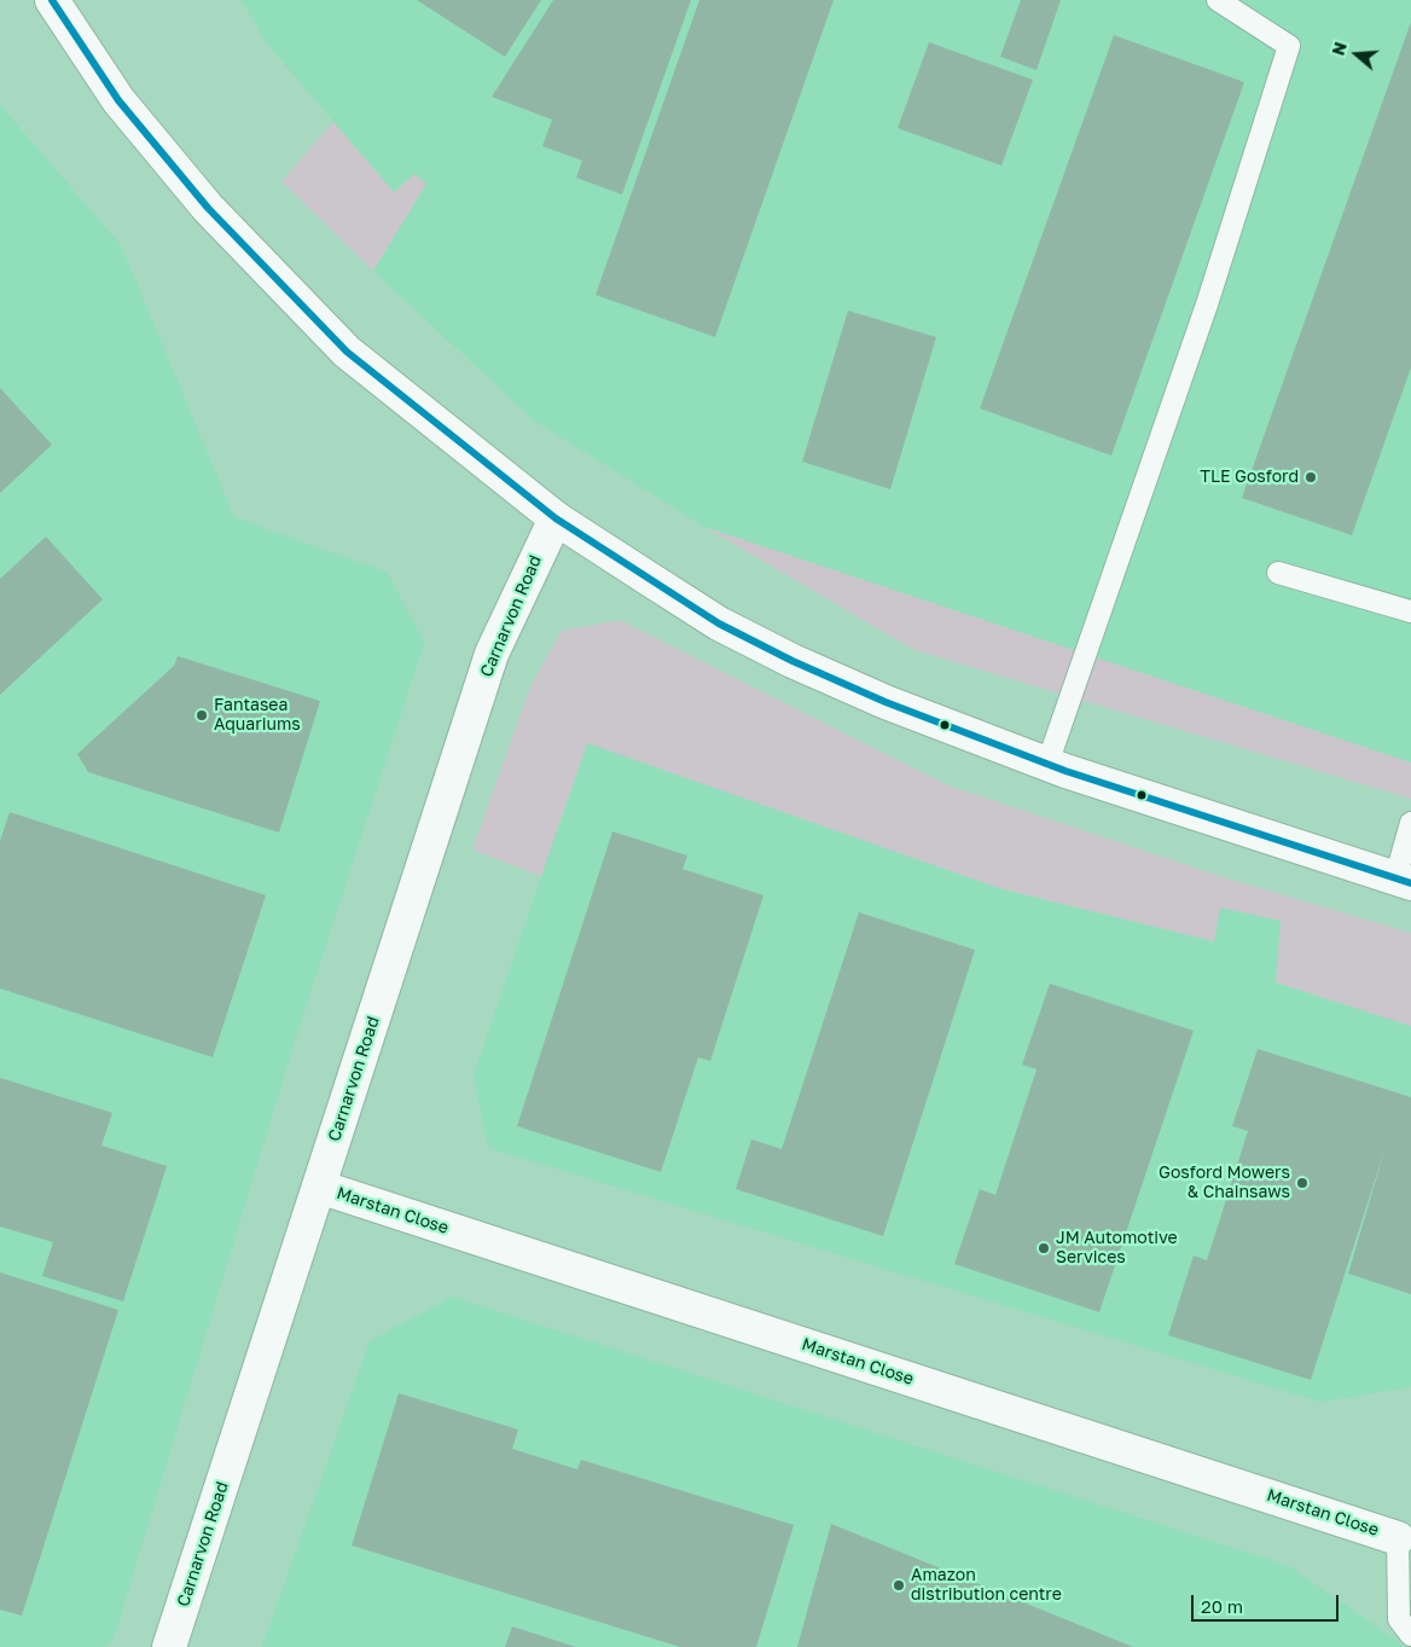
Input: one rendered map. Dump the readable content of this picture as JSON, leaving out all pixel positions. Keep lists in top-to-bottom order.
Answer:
{
  "streets": {
    "street": ["Carnarvon Road", "Marstan Close"]
  },
  "crossings": [
    ["Carnarvon Road", "Marstan Close"]
  ],
  "places": [
    "TLE Gosford",
    "Fantasea Aquariums",
    "Gosford Mowers & Chainsaws",
    "JM Automotive Services",
    "Amazon distribution centre"
  ],
  "scale_bar": "20 m",
  "north": "left"
}
